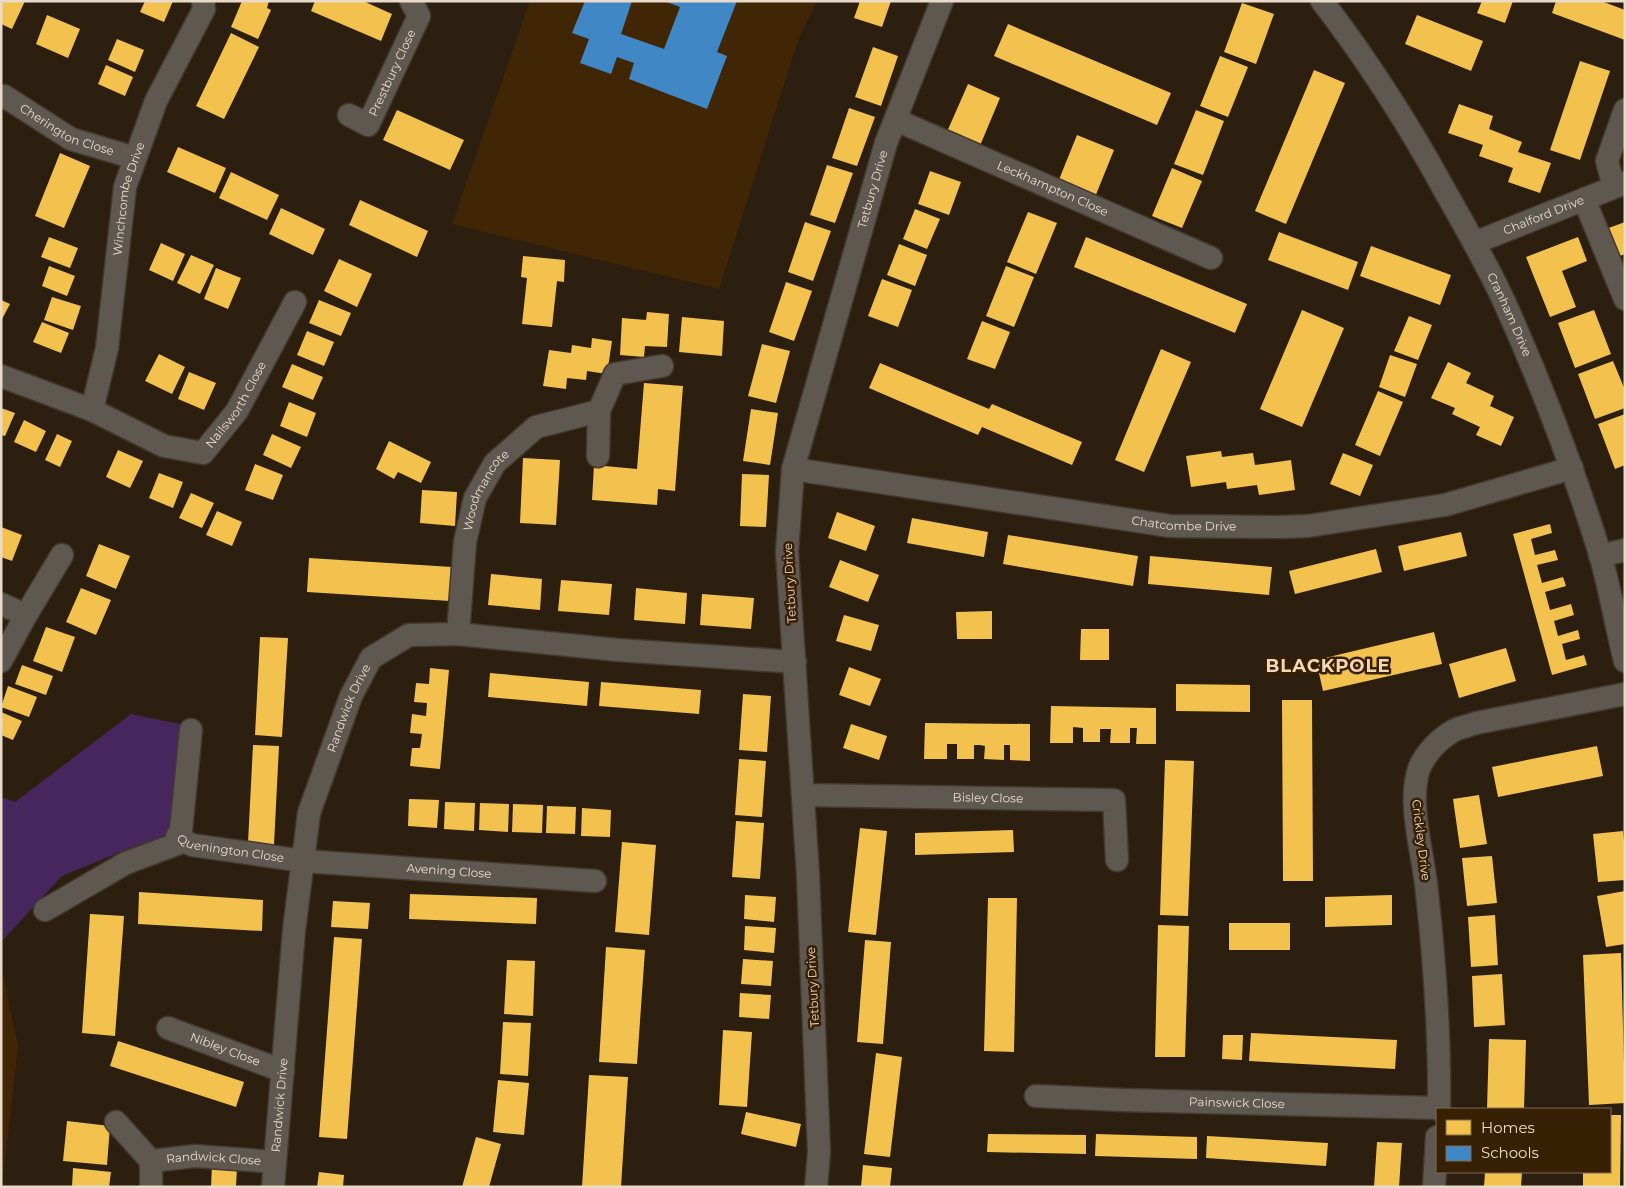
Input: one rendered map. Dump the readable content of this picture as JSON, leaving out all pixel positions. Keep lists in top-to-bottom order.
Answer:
{
  "streets": {
    "street": [
      "Prestbury Close",
      "Cherington Close",
      "Tetbury Drive",
      "Leckhampton Close",
      "Winchcombe Drive",
      "Chalford Drive",
      "Cranham Drive",
      "Nailsworth Close",
      "Woodmancote",
      "Chatcombe Drive",
      "Randwick Drive",
      "Bisley Close",
      "Crickley Drive",
      "Quenington Close",
      "Avening Close",
      "Nibley Close",
      "Painswick Close",
      "Randwick Close"
    ]
  },
  "crossings": [
    ["Cherington Close", "Winchcombe Drive"],
    ["Tetbury Drive", "Leckhampton Close"],
    ["Tetbury Drive", "Chatcombe Drive"],
    ["Tetbury Drive", "Randwick Drive"],
    ["Tetbury Drive", "Bisley Close"],
    ["Winchcombe Drive", "Nailsworth Close"],
    ["Chalford Drive", "Cranham Drive"],
    ["Cranham Drive", "Chatcombe Drive"],
    ["Woodmancote", "Randwick Drive"],
    ["Randwick Drive", "Quenington Close"],
    ["Randwick Drive", "Avening Close"],
    ["Randwick Drive", "Nibley Close"],
    ["Randwick Drive", "Randwick Close"],
    ["Crickley Drive", "Painswick Close"],
    ["Quenington Close", "Avening Close"]
  ],
  "districts": ["BLACKPOLE"],
  "legend": ["Homes", "Schools"]
}
